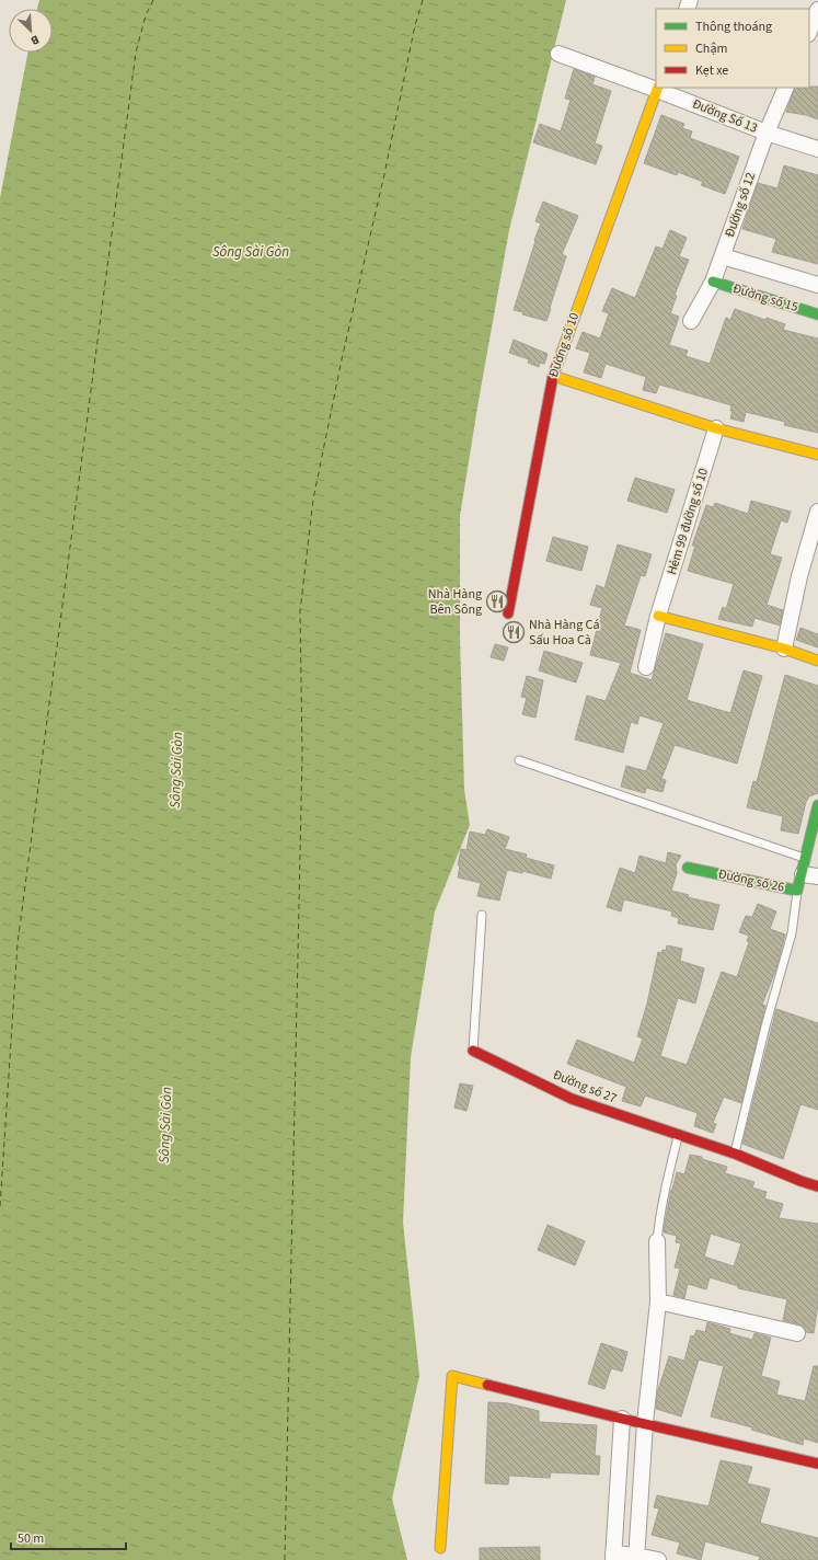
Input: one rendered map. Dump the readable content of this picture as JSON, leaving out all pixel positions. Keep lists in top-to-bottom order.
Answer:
{
  "streets": {
    "street": [
      "Đường Số 13",
      "Đường số 12",
      "Đường số 15",
      "Đường số 10",
      "Hẻm 99 đường số 10",
      "Đường số 26",
      "Đường số 27"
    ]
  },
  "crossings": [
    ["Đường Số 13", "Đường số 12"],
    ["Đường Số 13", "Đường số 10"],
    ["Đường số 12", "Đường số 15"]
  ],
  "water": ["Sông Sài Gòn"],
  "places": {
    "restaurant": ["Nhà Hàng Bên Sông", "Nhà Hàng Cá Sấu Hoa Cà"]
  },
  "legend": ["Thông thoáng", "Chậm", "Kẹt xe"],
  "scale_bar": "50 m",
  "north": "bottom right"
}
